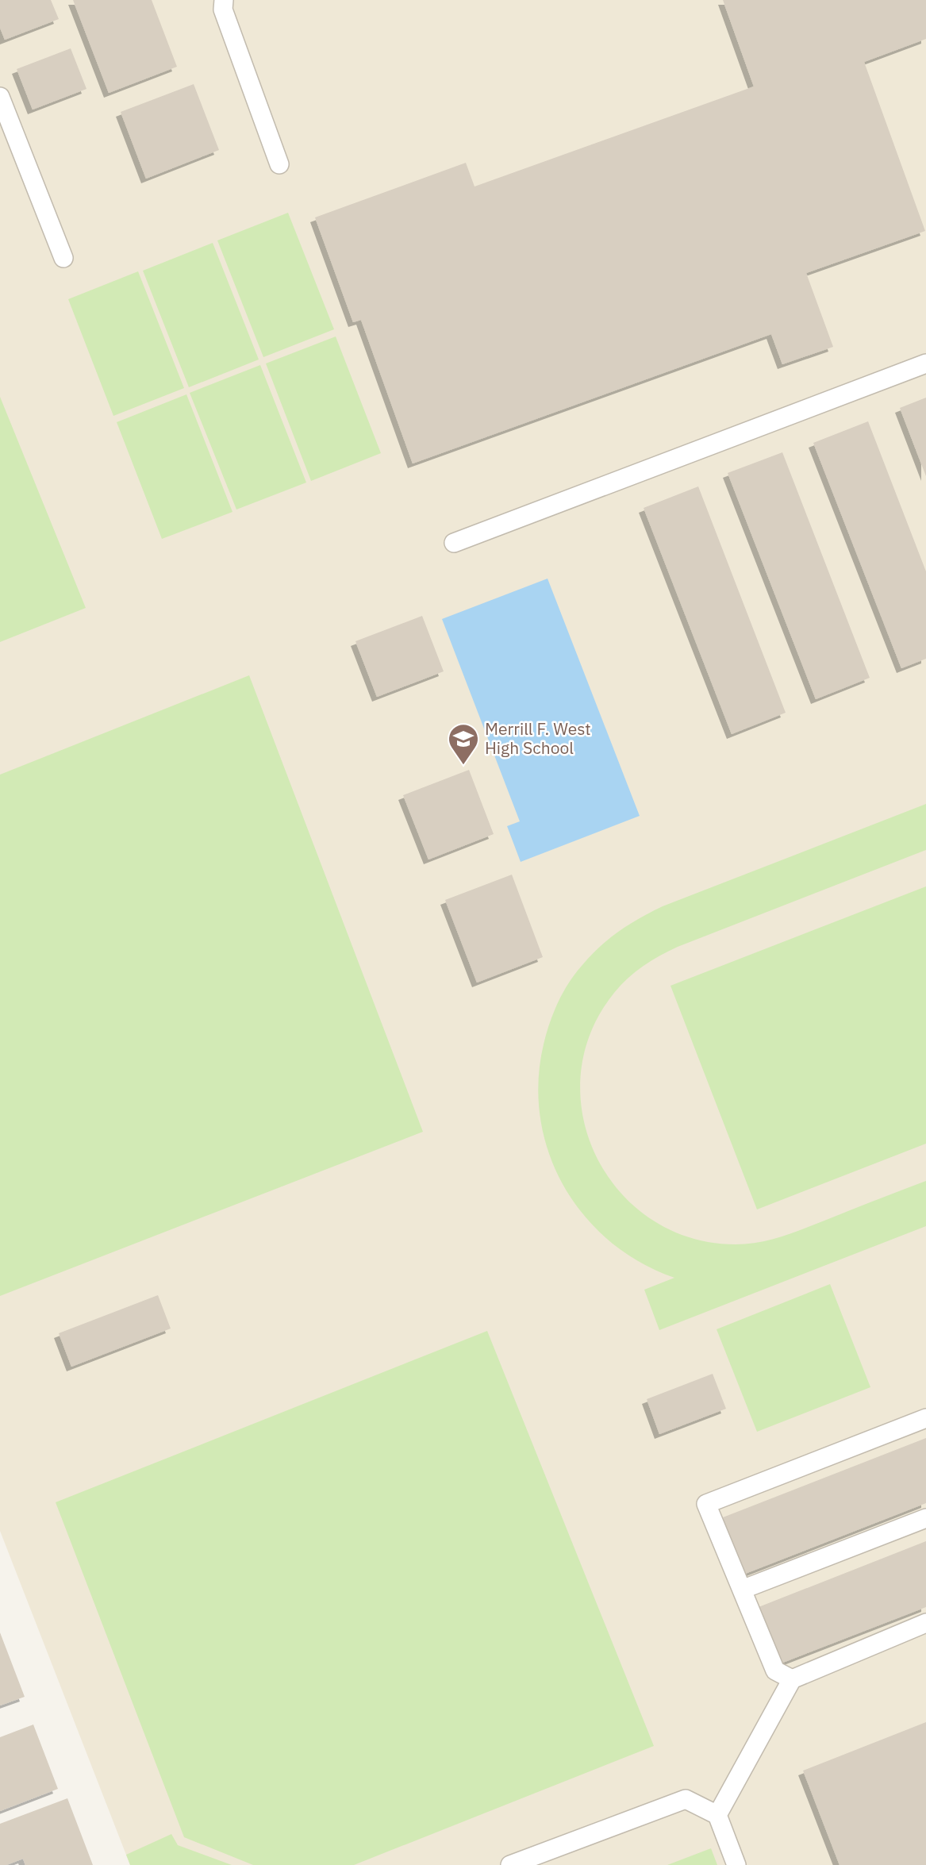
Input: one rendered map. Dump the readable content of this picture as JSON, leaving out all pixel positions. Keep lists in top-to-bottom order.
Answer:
{
  "places": {
    "school or university": ["Merrill F. West High School"]
  }
}
